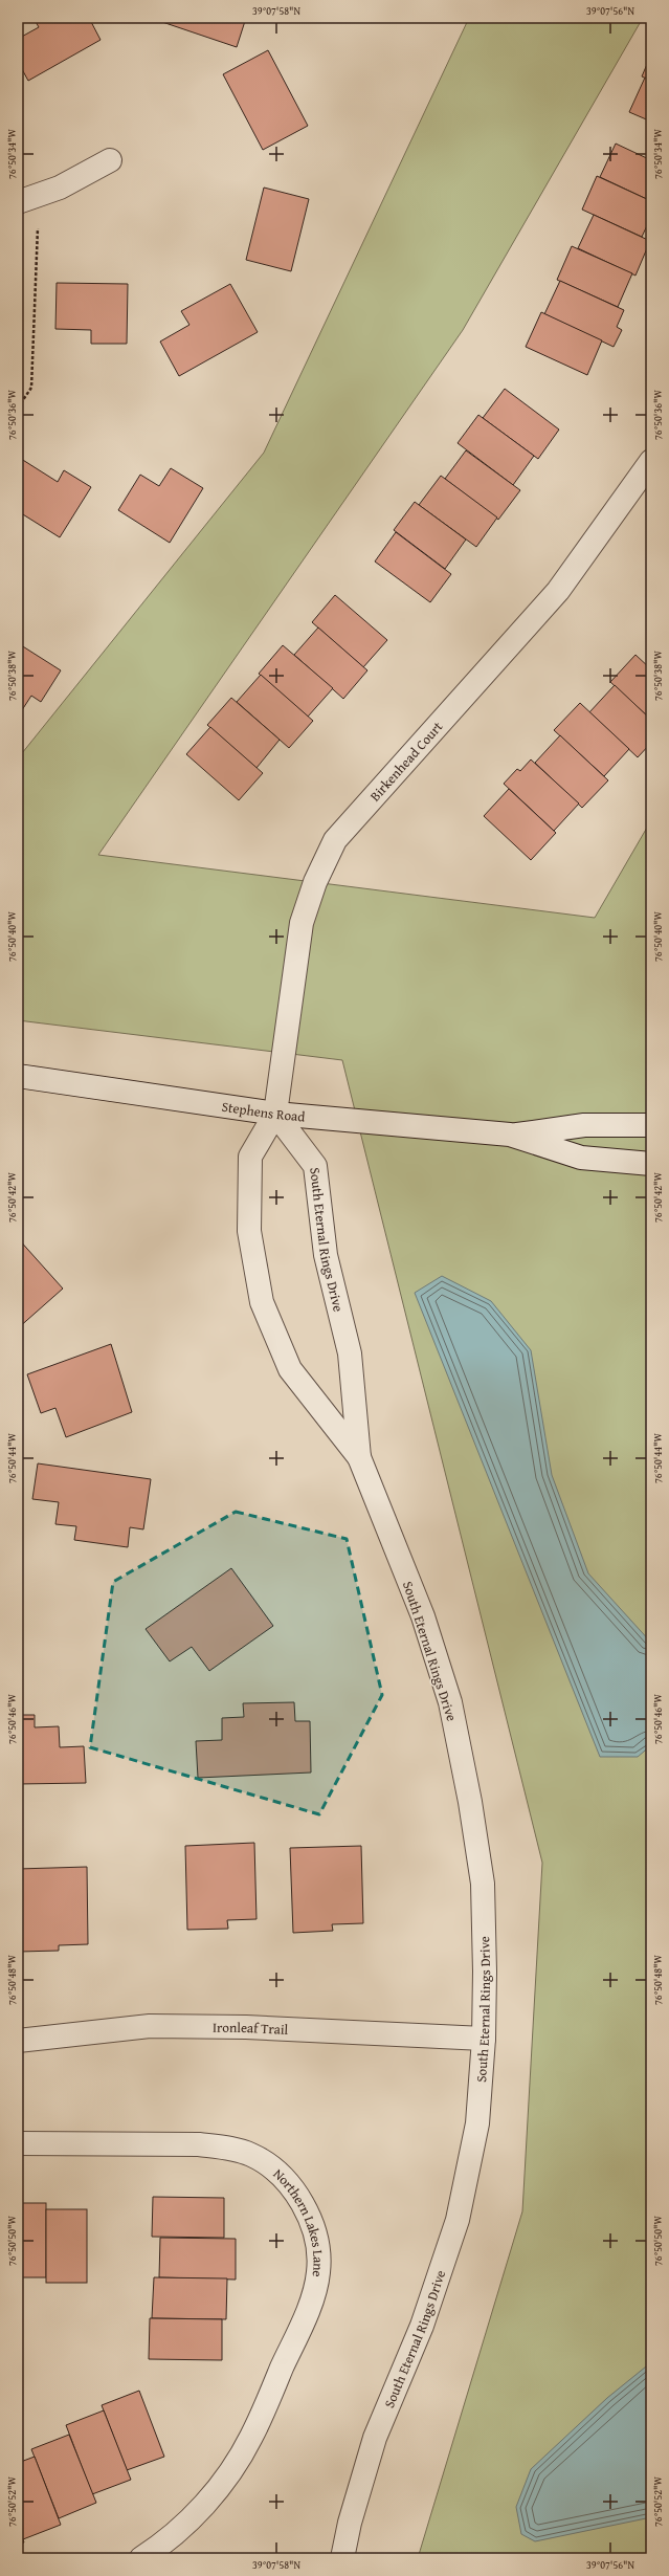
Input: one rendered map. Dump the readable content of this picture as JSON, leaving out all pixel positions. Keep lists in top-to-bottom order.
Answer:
{
  "streets": {
    "street": [
      "Birkenhead Court",
      "Stephens Road",
      "South Eternal Rings Drive",
      "Ironleaf Trail",
      "Northern Lakes Lane"
    ]
  },
  "crossings": [
    ["Birkenhead Court", "Stephens Road"],
    ["Birkenhead Court", "South Eternal Rings Drive"],
    ["Stephens Road", "South Eternal Rings Drive"],
    ["South Eternal Rings Drive", "Ironleaf Trail"]
  ],
  "coordinates": [
    "39°07'58\"N",
    "39°07'56\"N",
    "76°50'34\"W",
    "76°50'36\"W",
    "76°50'38\"W",
    "76°50'40\"W",
    "76°50'42\"W",
    "76°50'44\"W",
    "76°50'46\"W",
    "76°50'48\"W",
    "76°50'50\"W",
    "76°50'52\"W"
  ]
}
